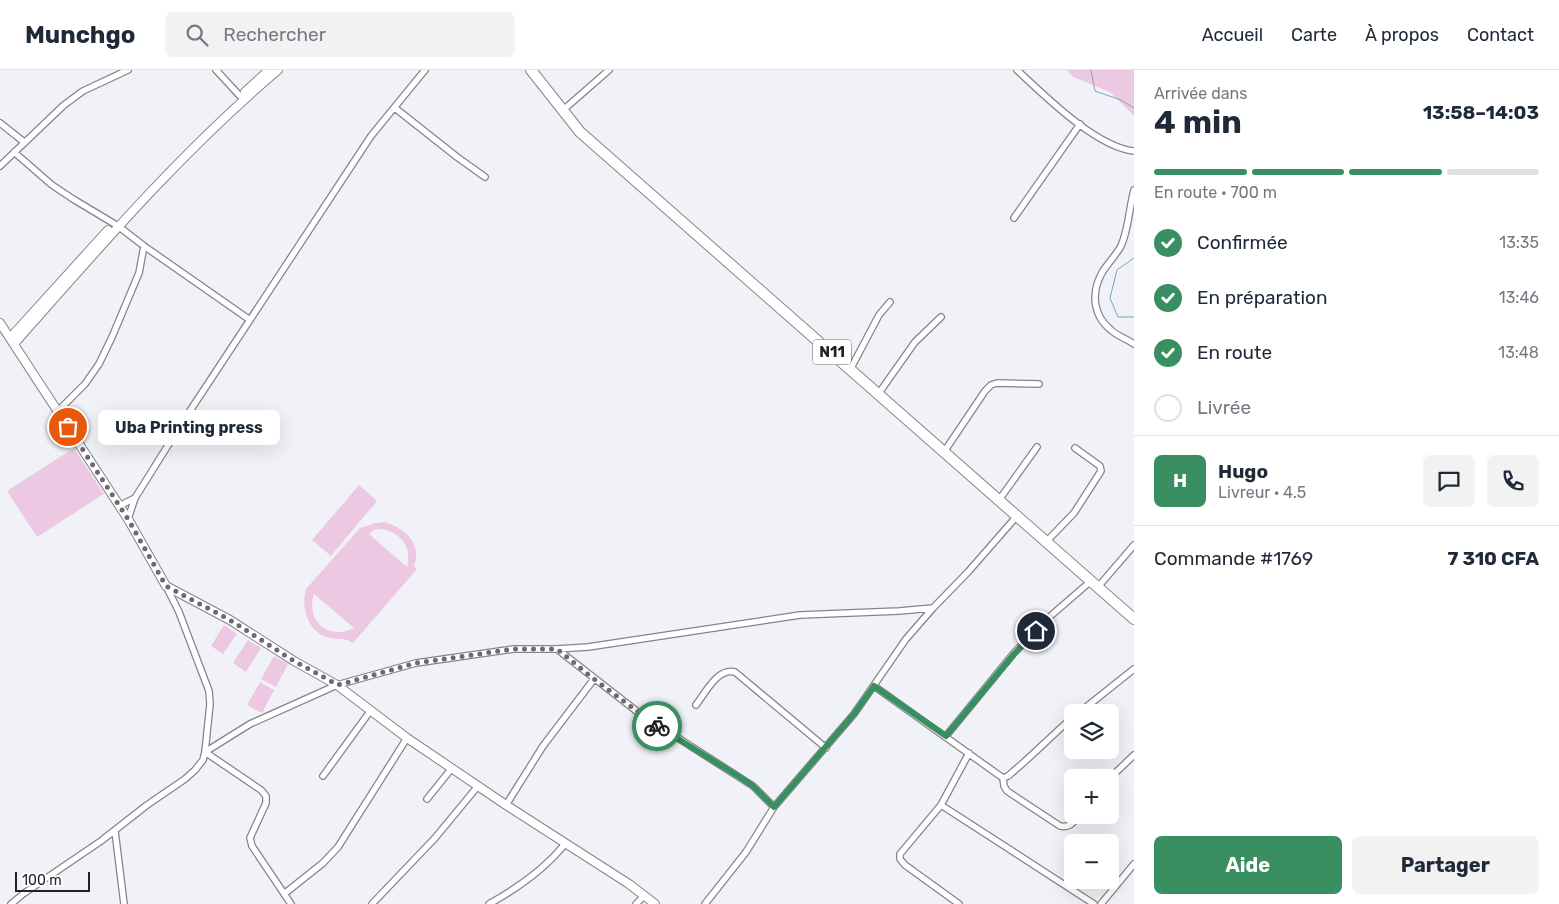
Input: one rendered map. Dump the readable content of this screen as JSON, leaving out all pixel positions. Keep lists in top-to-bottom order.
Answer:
{
  "streets": {
    "highway": ["N11"]
  },
  "places": ["Uba Printing press"],
  "scale_bar": "100 m",
  "page": {
    "header": "Munchgo",
    "search": "Rechercher",
    "nav": [
      "Accueil",
      "Carte",
      "À propos",
      "Contact"
    ],
    "heading": ["4 min", "Arrivée dans", "13:58–14:03"],
    "panel": [
      "Hugo",
      "Livreur · 4.5",
      "Commande #1769",
      "7 310 CFA"
    ],
    "bar": "En route · 700 m",
    "list": [
      ["Confirmée", "13:35"],
      ["En préparation", "13:46"],
      ["En route", "13:48"],
      "Livrée"
    ],
    "bubble": "Uba Printing press",
    "round": "H",
    "map_buttons": ["+", "−"],
    "buttons": ["Aide", "Partager"],
    "scale": "100 m"
  }
}
